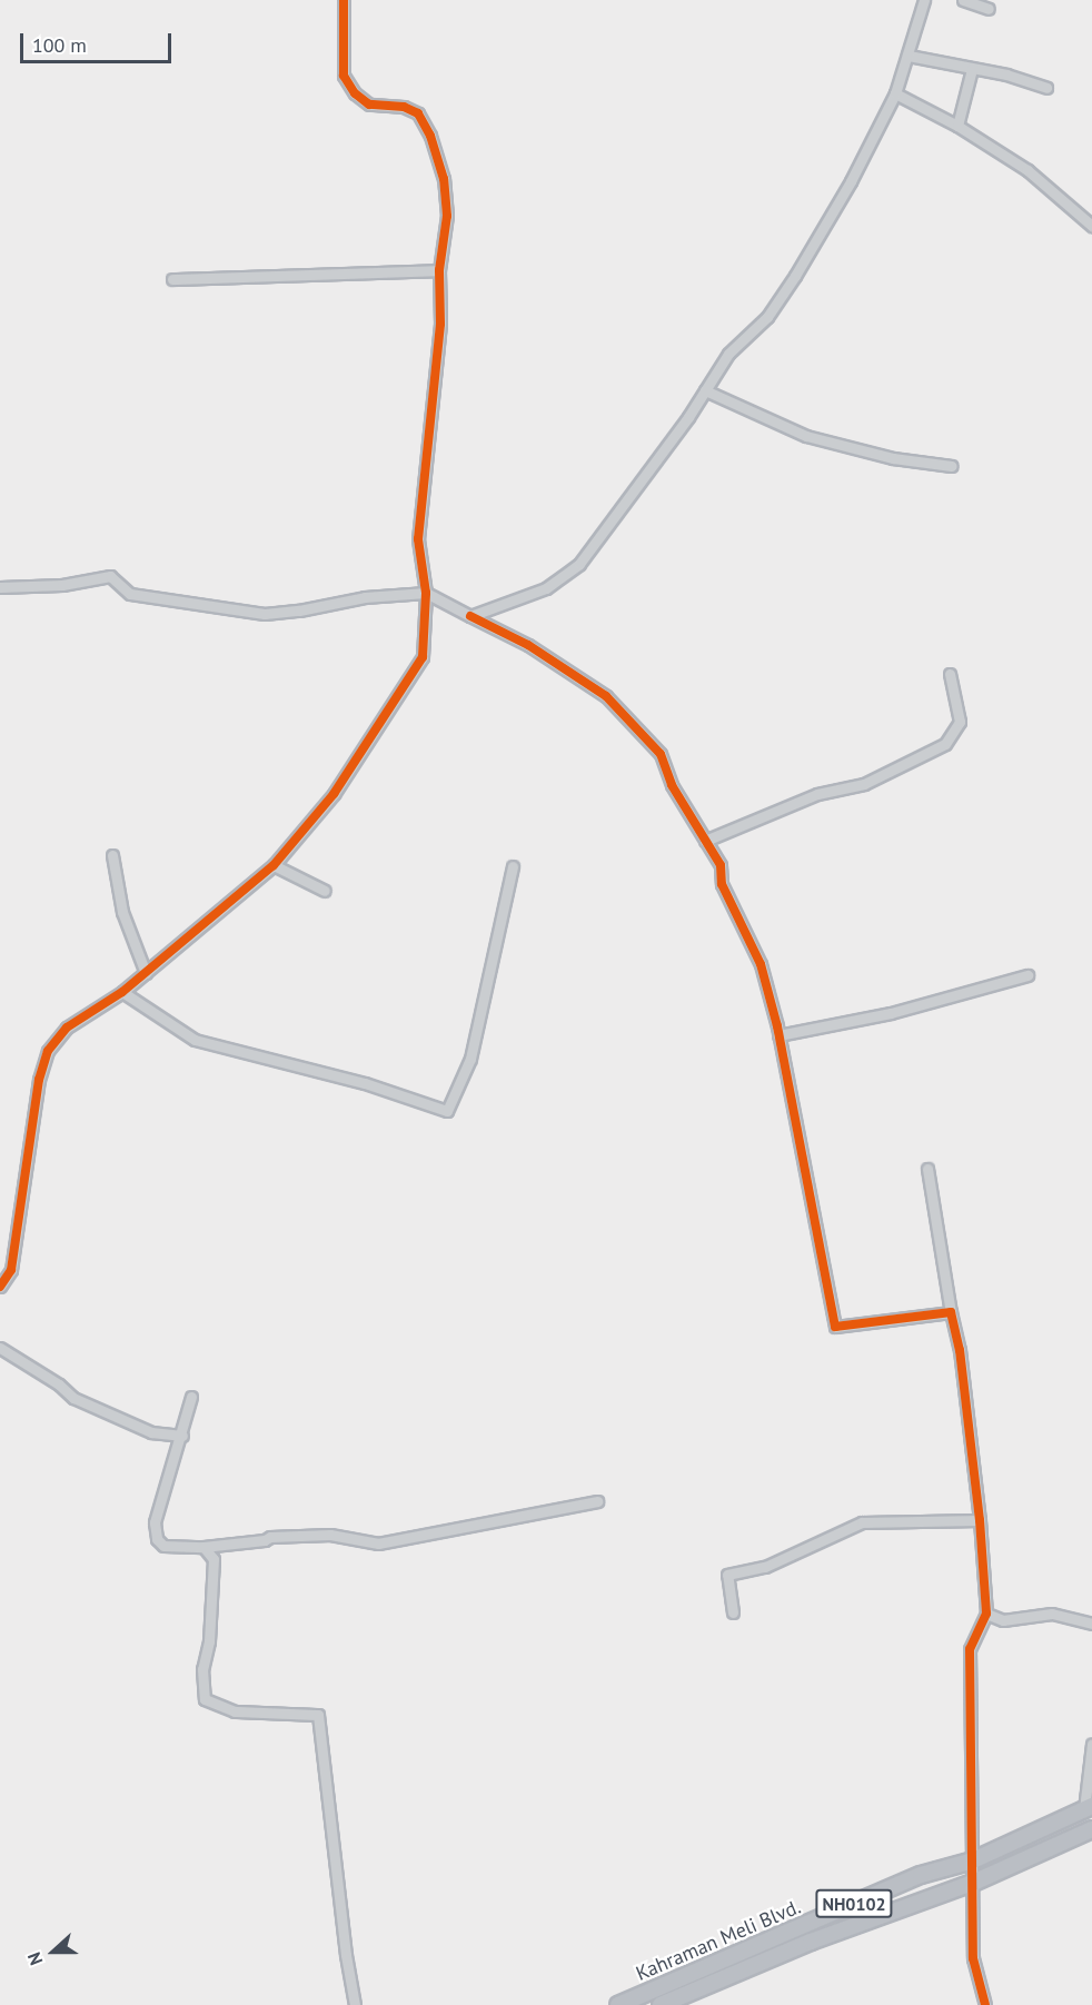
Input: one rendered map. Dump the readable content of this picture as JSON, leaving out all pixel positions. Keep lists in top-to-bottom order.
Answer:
{
  "streets": {
    "highway": ["NH0102", "Kahraman Meli Blvd."]
  },
  "scale_bar": "100 m",
  "north": "left"
}
